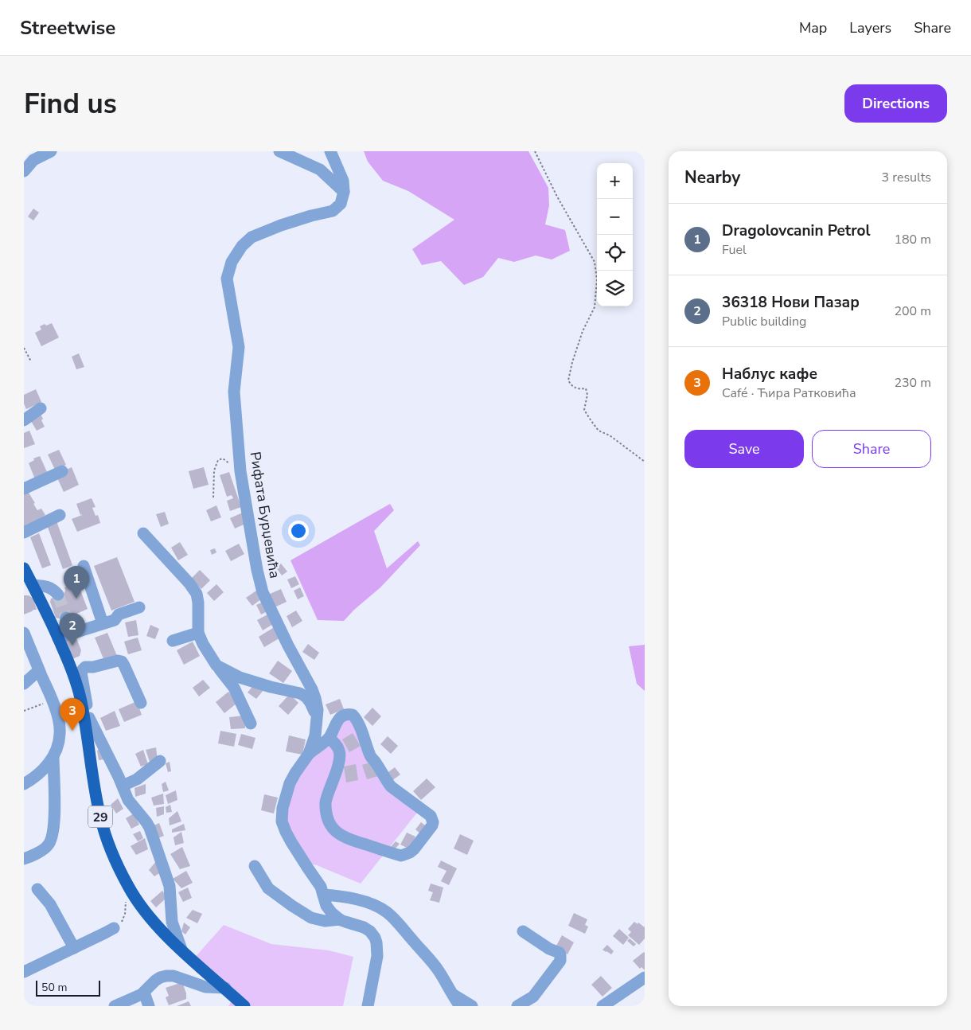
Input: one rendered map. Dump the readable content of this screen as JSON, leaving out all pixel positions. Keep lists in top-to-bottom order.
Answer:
{
  "streets": {
    "main road": ["29"],
    "street": ["Рифата Бурџевића"]
  },
  "scale_bar": "50 m",
  "page": {
    "header": "Streetwise",
    "nav": ["Map", "Layers", "Share"],
    "buttons": [
      "Directions",
      ["Save", "Share"]
    ],
    "title": "Find us",
    "heading": ["Nearby", "3 results"],
    "map_buttons": ["+", "−"],
    "list": [
      {
        "mark": "1",
        "name": "Dragolovcanin Petrol",
        "note": "Fuel",
        "value": "180 m"
      },
      {
        "mark": "2",
        "name": "36318 Нови Пазар",
        "note": "Public building",
        "value": "200 m"
      },
      {
        "mark": "3",
        "name": "Наблус кафе",
        "note": "Café · Ћира Ратковића",
        "value": "230 m"
      }
    ],
    "pins": ["1", "2", "3"],
    "scale": "50 m"
  }
}
